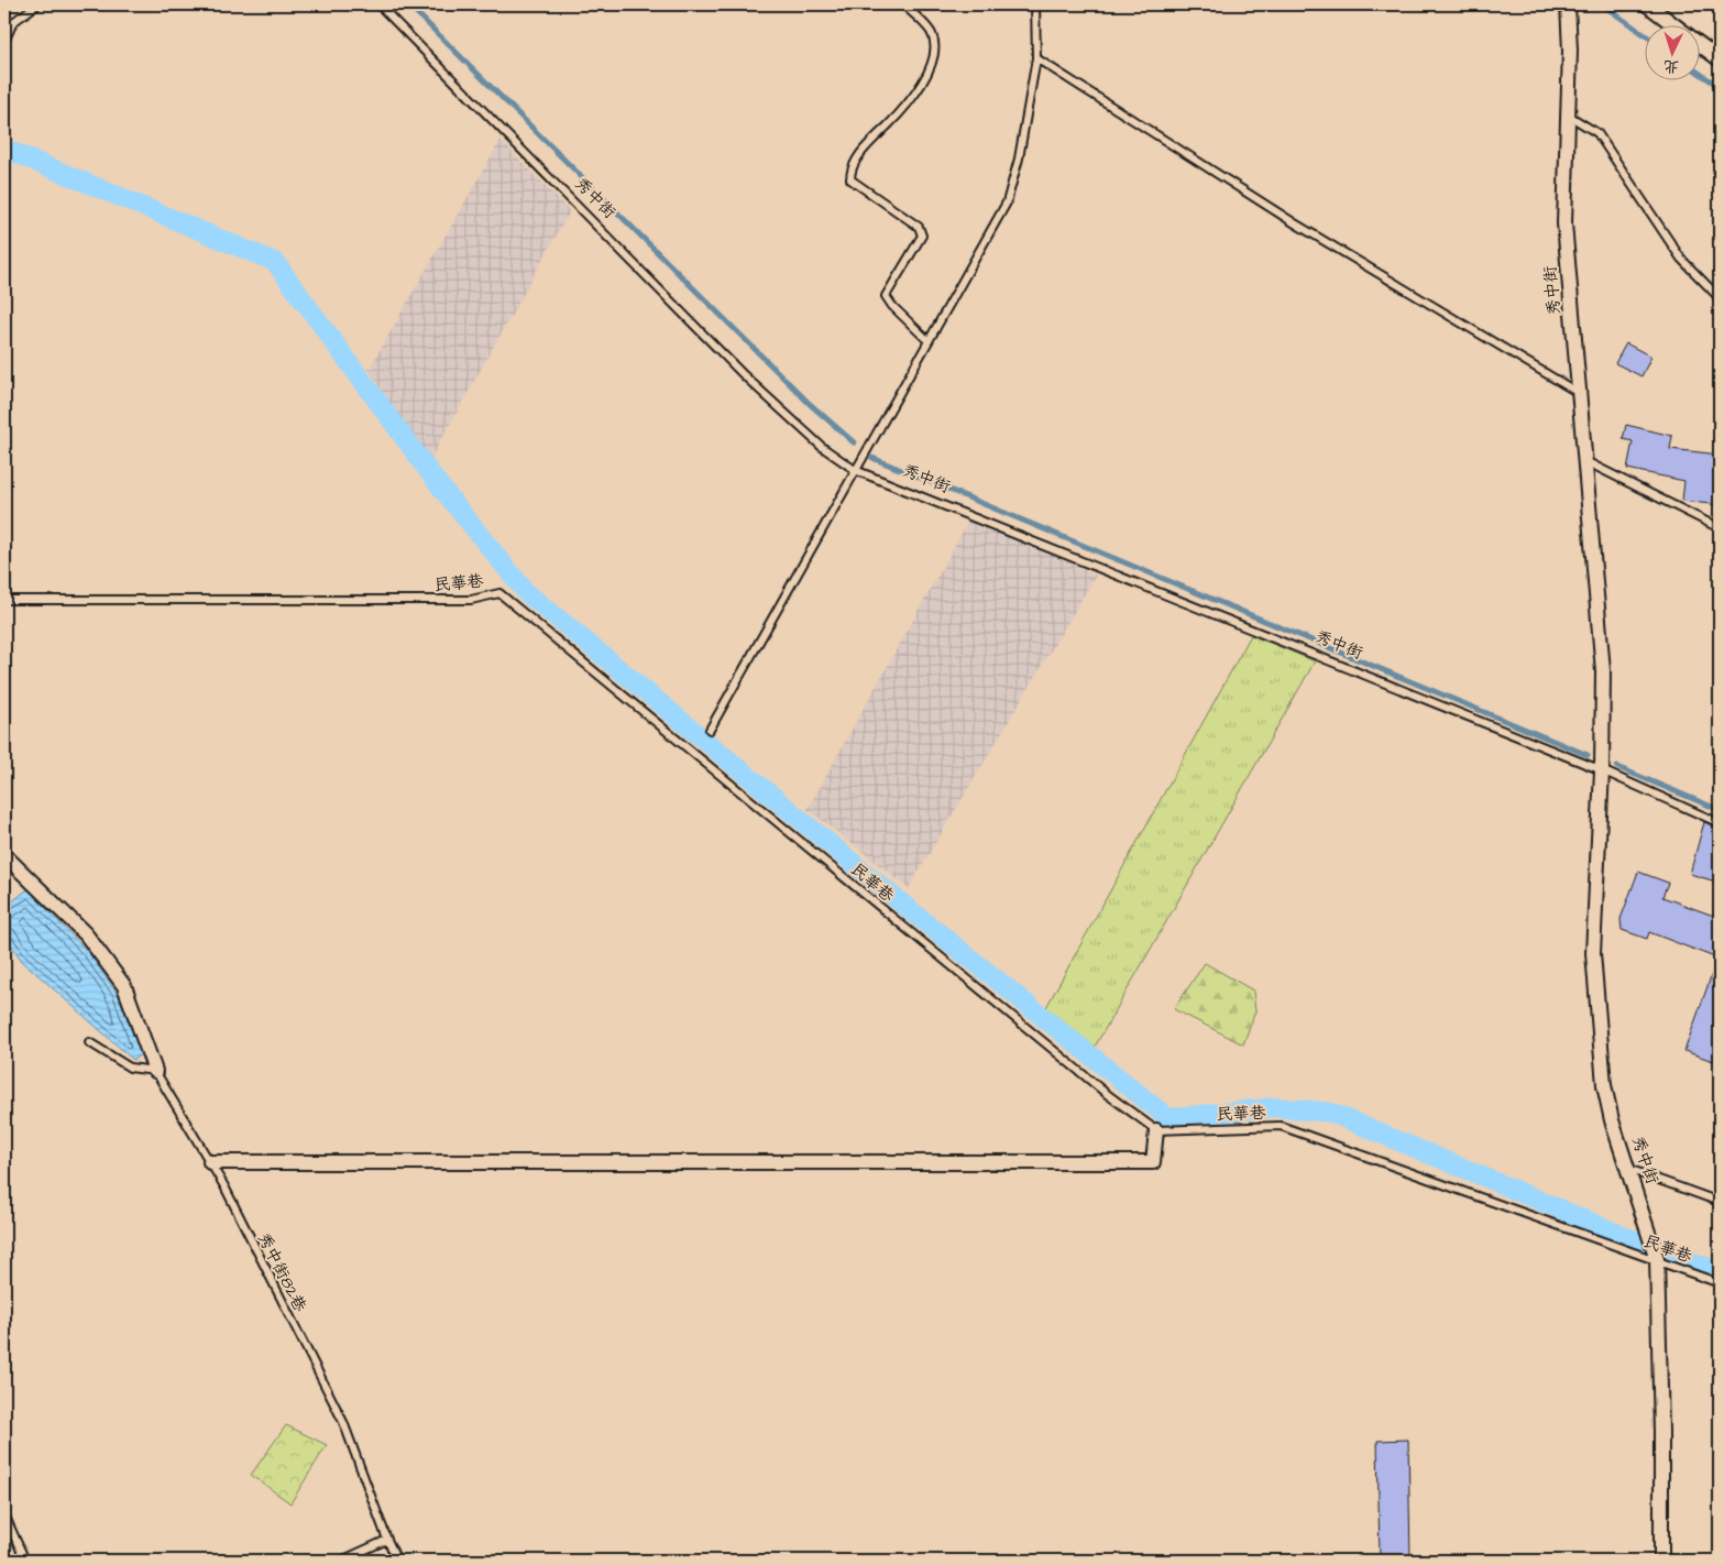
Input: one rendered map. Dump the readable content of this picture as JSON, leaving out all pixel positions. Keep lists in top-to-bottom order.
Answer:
{
  "streets": {
    "street": ["秀中街"],
    "lane": ["民華巷", "秀中街82巷"]
  },
  "crossings": [
    ["秀中街", "民華巷"]
  ],
  "north": "bottom"
}
